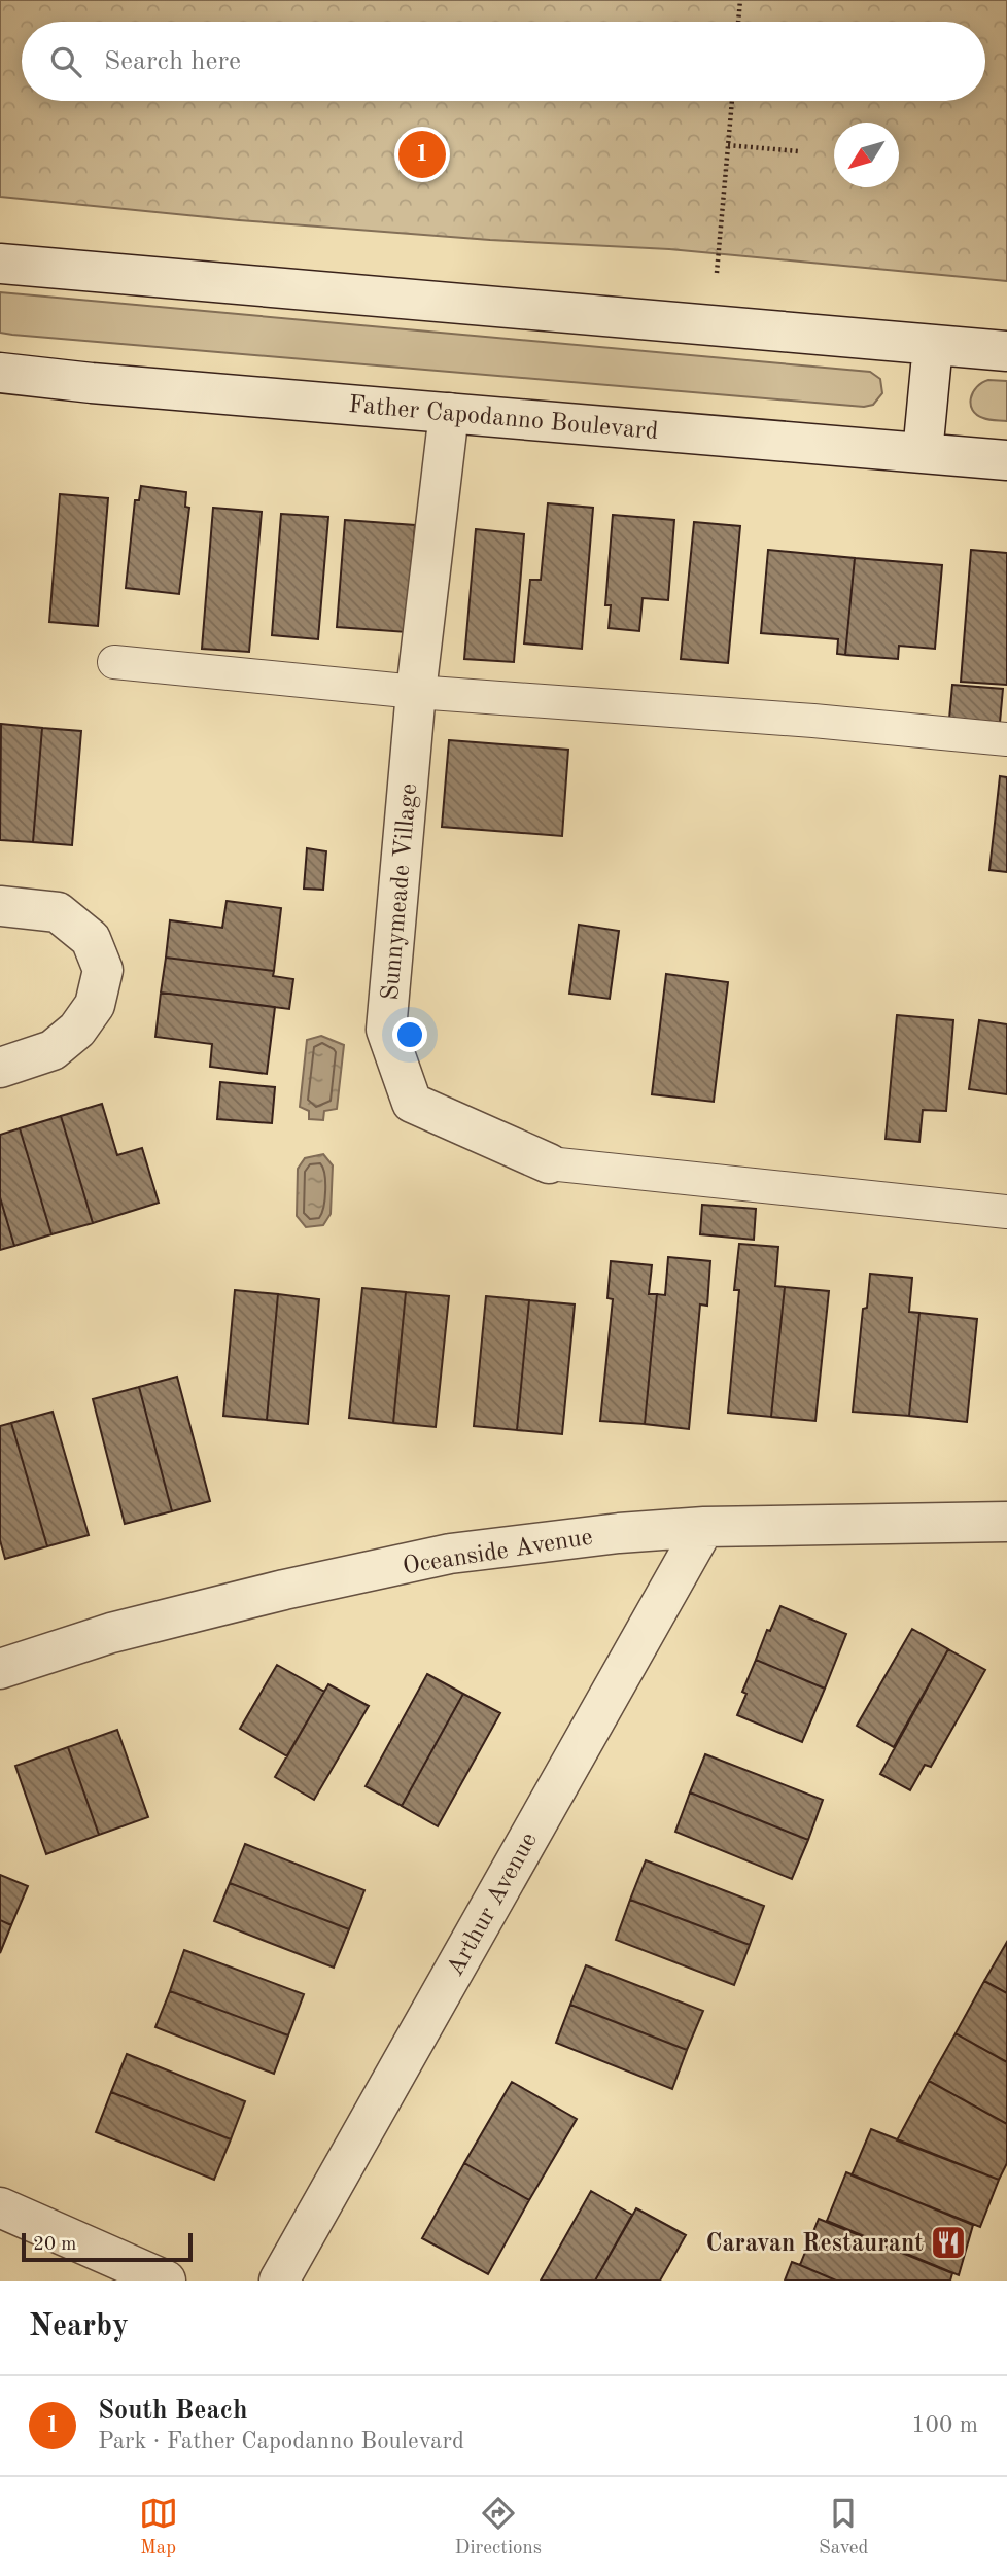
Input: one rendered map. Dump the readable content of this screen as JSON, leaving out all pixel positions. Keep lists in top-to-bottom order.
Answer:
{
  "streets": {
    "street": [
      "Father Capodanno Boulevard",
      "Sunnymeade Village",
      "Oceanside Avenue",
      "Arthur Avenue"
    ]
  },
  "crossings": [
    ["Father Capodanno Boulevard", "Sunnymeade Village"],
    ["Oceanside Avenue", "Arthur Avenue"]
  ],
  "places": {
    "restaurant": ["Caravan Restaurant"]
  },
  "scale_bar": "20 m",
  "north": "bottom left",
  "page": {
    "search": "Search here",
    "pins": "1",
    "scale": "20 m",
    "heading": "Nearby",
    "list": [
      {
        "mark": "1",
        "name": "South Beach",
        "note": "Park · Father Capodanno Boulevard",
        "value": "100 m"
      }
    ],
    "nav": ["Map", "Directions", "Saved"]
  }
}
